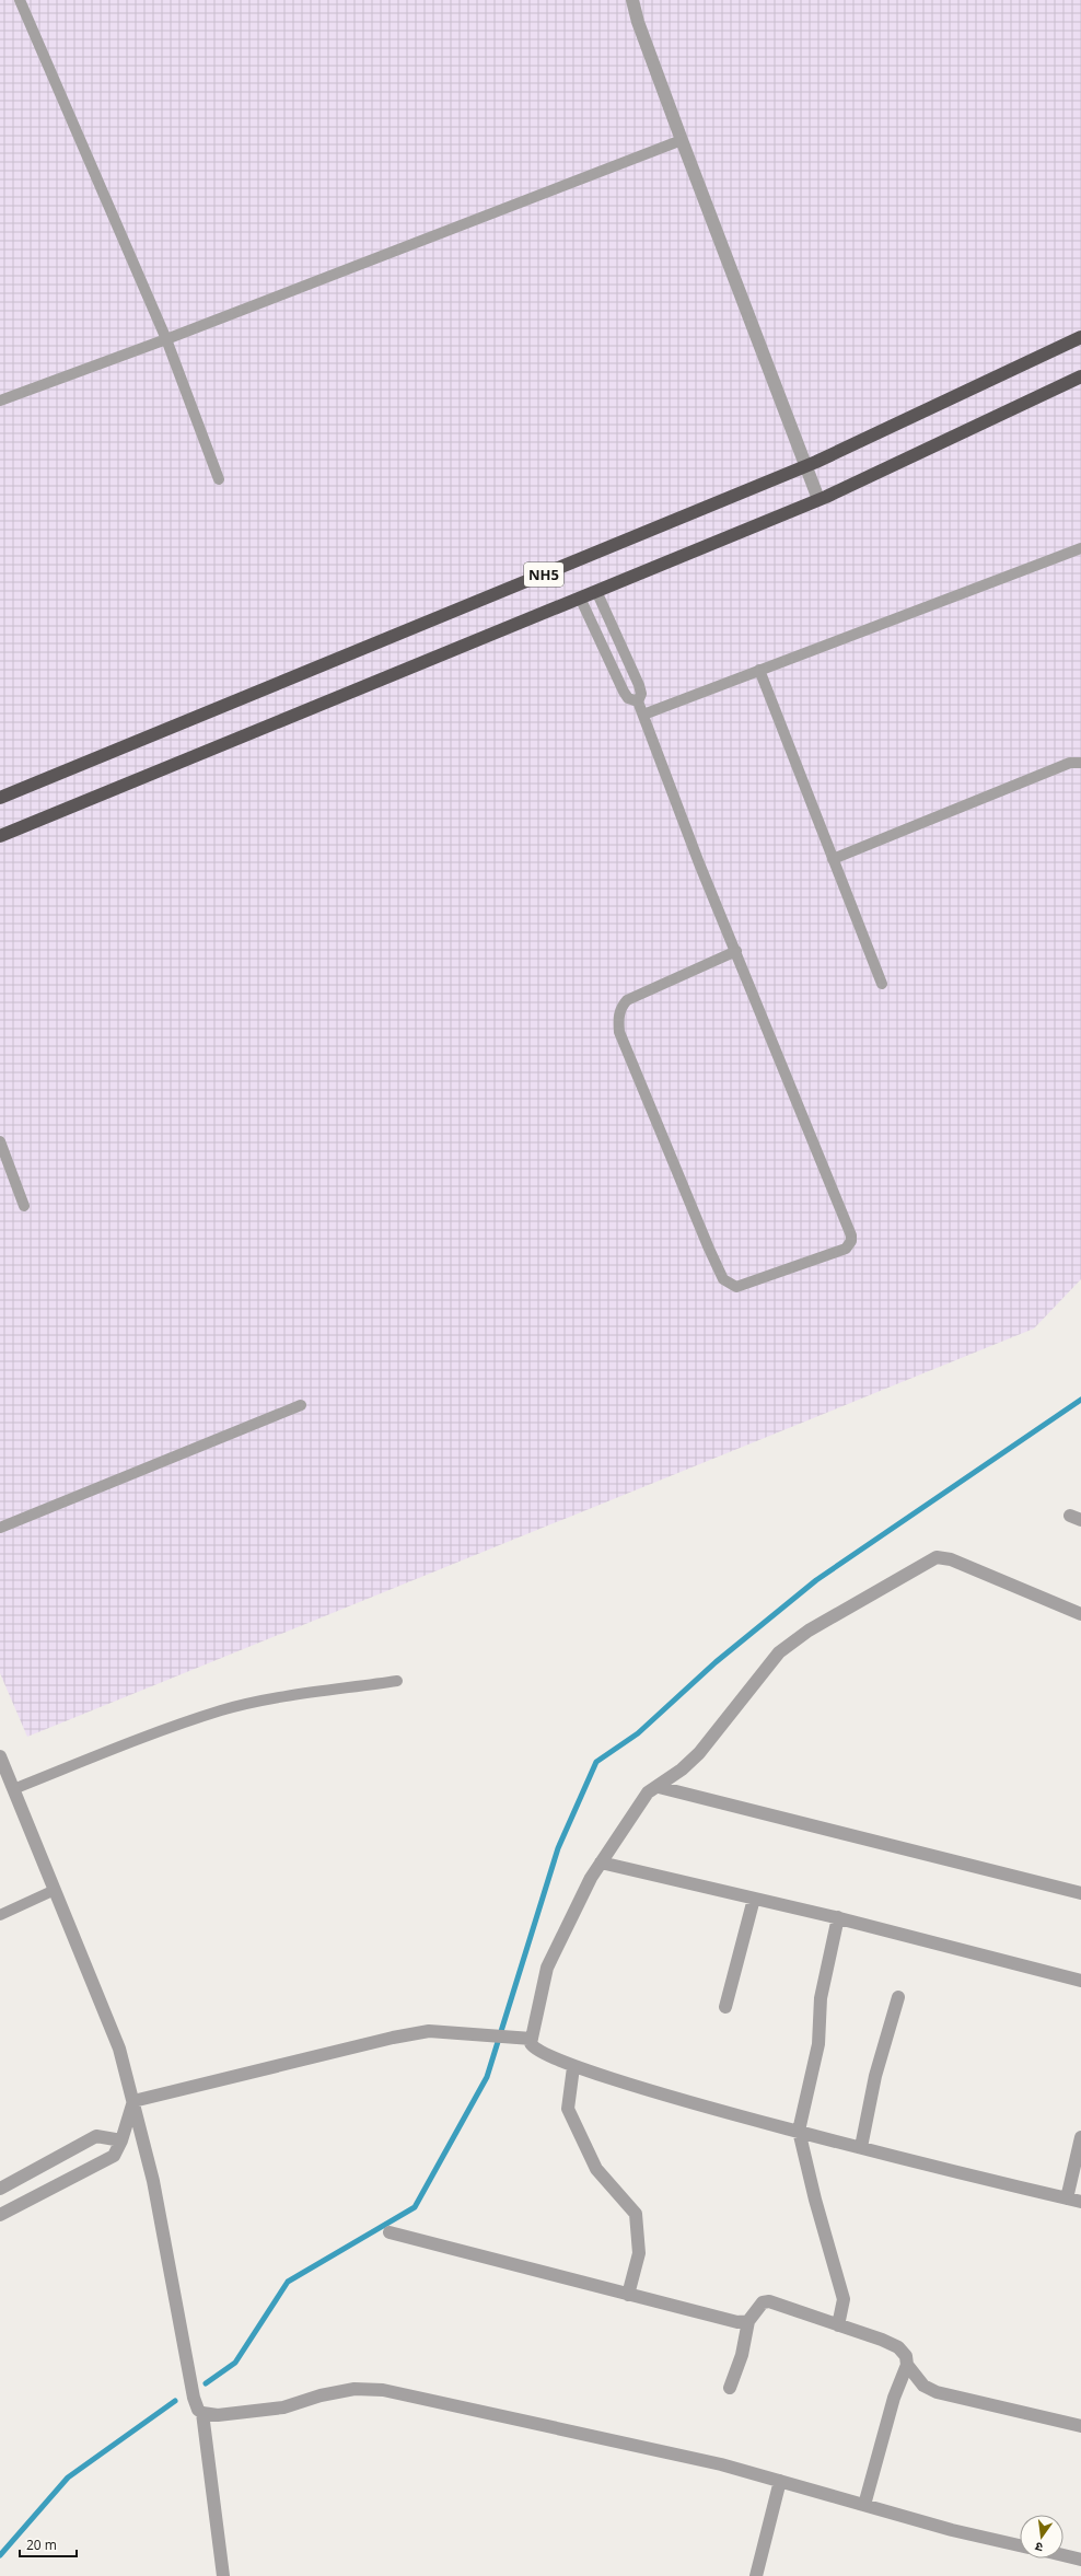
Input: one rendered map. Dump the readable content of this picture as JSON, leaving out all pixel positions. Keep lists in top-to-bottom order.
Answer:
{
  "streets": {
    "highway": ["NH5"]
  },
  "scale_bar": "20 m",
  "north": "bottom"
}
